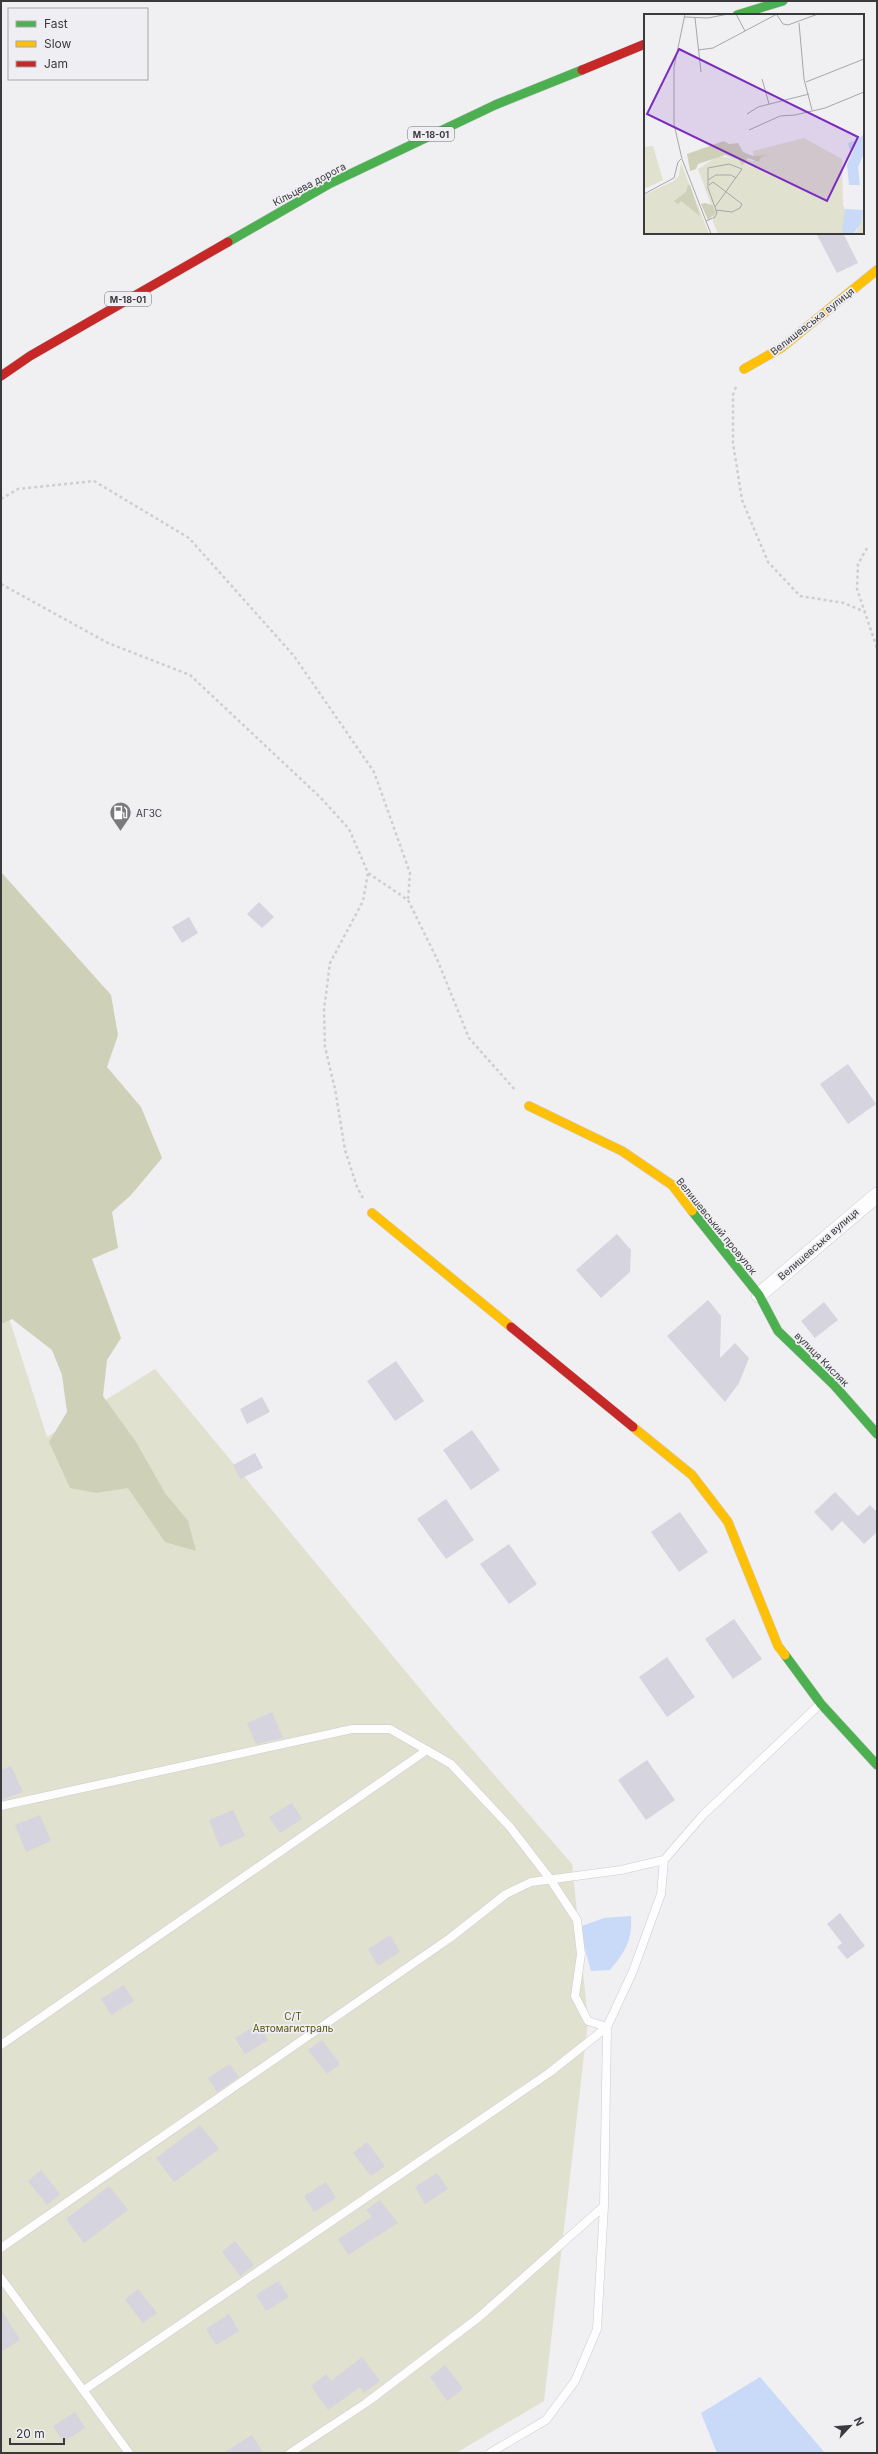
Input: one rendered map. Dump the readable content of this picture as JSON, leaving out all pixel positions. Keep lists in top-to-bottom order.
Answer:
{
  "streets": {
    "main road": [
      "М-18-01",
      "Кільцева дорога",
      "Велишевська вулиця",
      "Велишевський провулок",
      "вулиця Кисляк"
    ]
  },
  "crossings": [
    ["Велишевська вулиця", "Велишевський провулок"],
    ["Велишевська вулиця", "вулиця Кисляк"],
    ["Велишевський провулок", "вулиця Кисляк"]
  ],
  "parks": ["С/Т Автомагистраль"],
  "places": {
    "fuel station": ["АГЗС"]
  },
  "legend": ["Fast", "Slow", "Jam"],
  "scale_bar": "20 m",
  "north": "top right"
}
